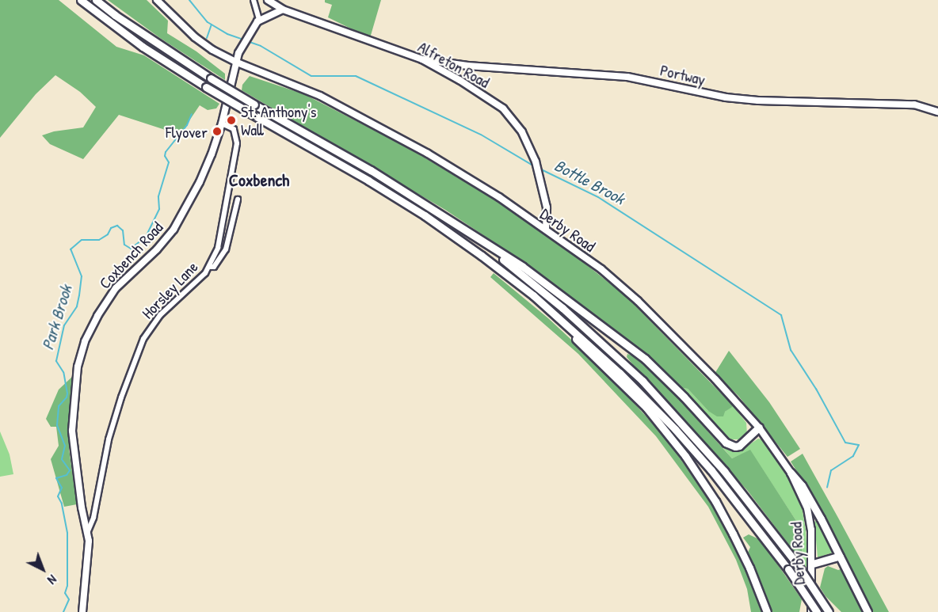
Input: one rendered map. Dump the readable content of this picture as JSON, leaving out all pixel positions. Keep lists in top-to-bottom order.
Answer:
{
  "streets": {
    "main road": ["Derby Road"],
    "street": [
      "Alfreton Road",
      "Portway",
      "Coxbench Road",
      "Horsley Lane"
    ]
  },
  "crossings": [
    ["Alfreton Road", "Portway"],
    ["Alfreton Road", "Derby Road"],
    ["Derby Road", "Coxbench Road"],
    ["Coxbench Road", "Horsley Lane"]
  ],
  "districts": ["Coxbench"],
  "water": ["Bottle Brook", "Park Brook"],
  "places": ["St. Anthony's Wall", "Flyover"],
  "north": "bottom right"
}
